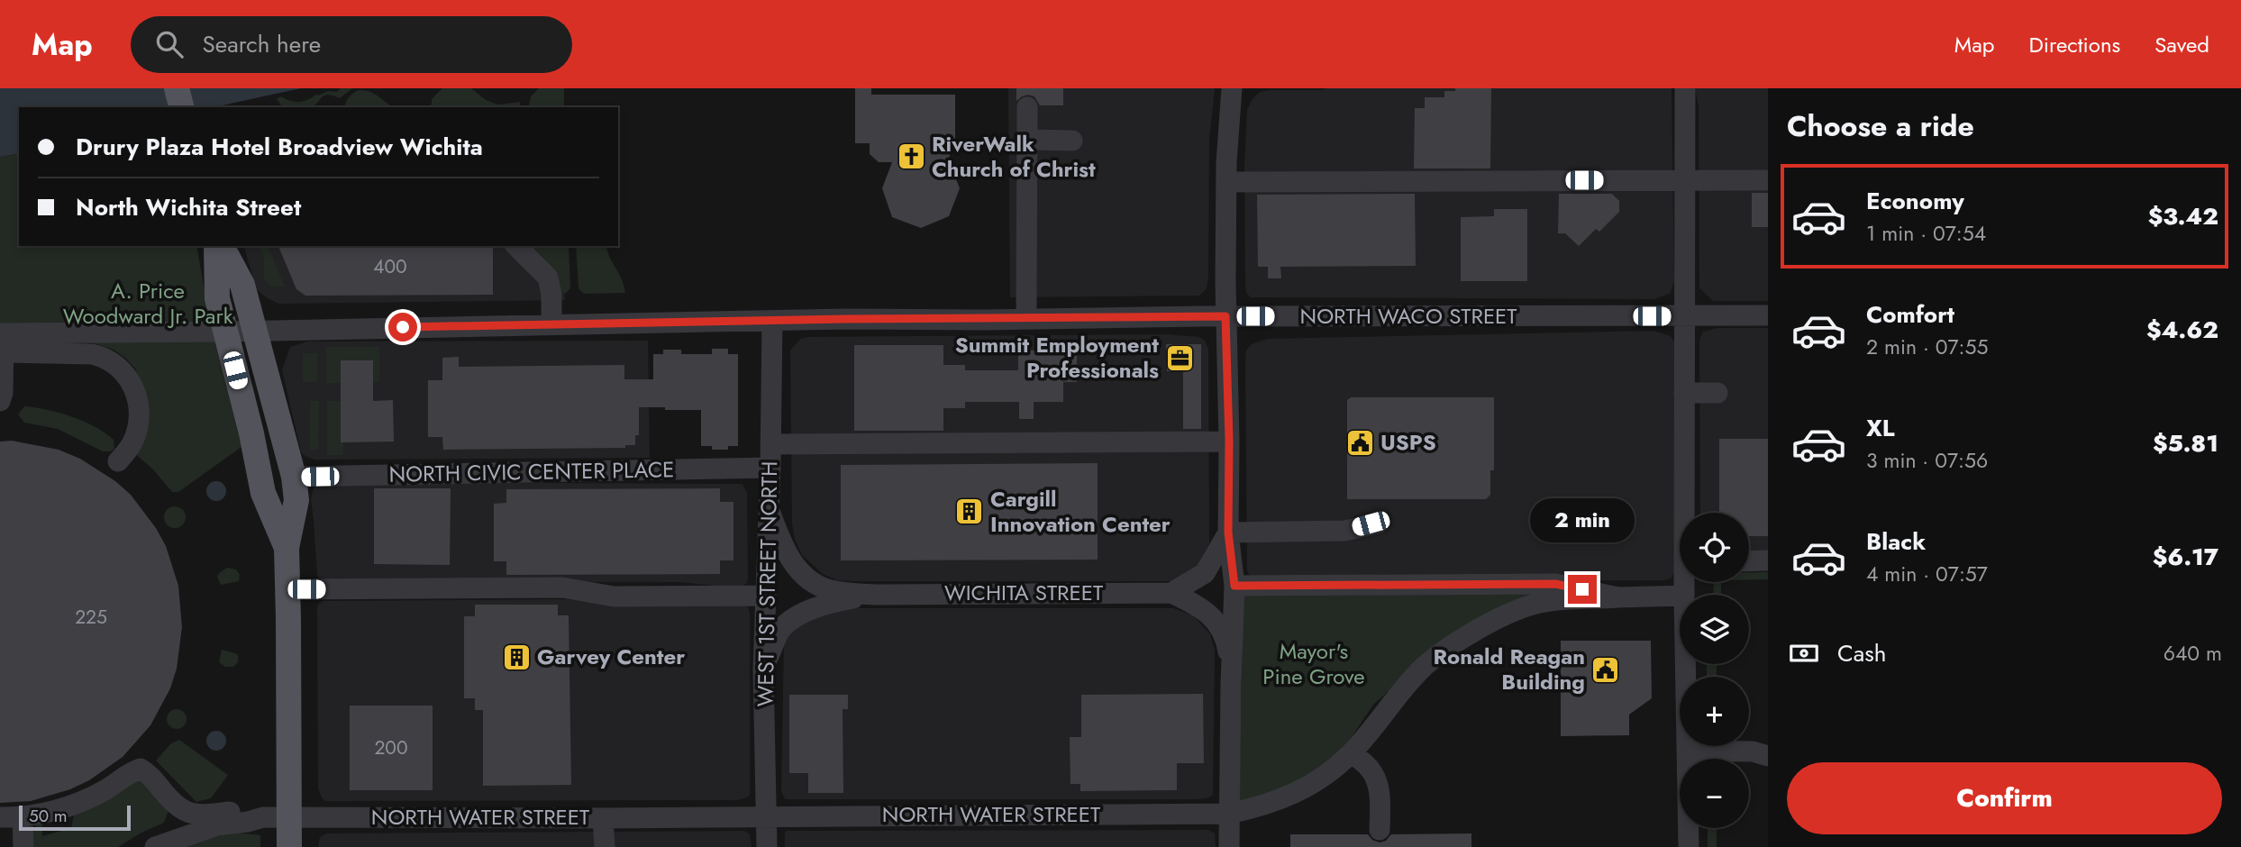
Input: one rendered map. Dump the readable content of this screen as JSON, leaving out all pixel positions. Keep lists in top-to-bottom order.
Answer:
{
  "streets": {
    "street": [
      "NORTH WACO STREET",
      "NORTH CIVIC CENTER PLACE",
      "WEST 1ST STREET NORTH",
      "WICHITA STREET",
      "NORTH WATER STREET"
    ]
  },
  "crossings": [
    ["NORTH WACO STREET", "WEST 1ST STREET NORTH"],
    ["NORTH CIVIC CENTER PLACE", "WEST 1ST STREET NORTH"],
    ["WEST 1ST STREET NORTH", "NORTH WATER STREET"]
  ],
  "parks": ["A. Price Woodward Jr. Park", "Mayor's Pine Grove"],
  "places": {
    "church": ["RiverWalk Church of Christ"],
    "office": ["Summit Employment Professionals"],
    "public building": ["USPS", "Ronald Reagan Building"],
    "building": ["Cargill Innovation Center", "Garvey Center"]
  },
  "house_numbers": ["400", "225", "200"],
  "scale_bar": "50 m",
  "page": {
    "header": "Map",
    "search": "Search here",
    "nav": ["Map", "Directions", "Saved"],
    "heading": "Choose a ride",
    "banner": ["Drury Plaza Hotel Broadview Wichita", "North Wichita Street"],
    "list": [
      {
        "name": "Economy",
        "note": "1 min · 07:54",
        "value": "$3.42"
      },
      {
        "name": "Comfort",
        "note": "2 min · 07:55",
        "value": "$4.62"
      },
      {
        "name": "XL",
        "note": "3 min · 07:56",
        "value": "$5.81"
      },
      {
        "name": "Black",
        "note": "4 min · 07:57",
        "value": "$6.17"
      }
    ],
    "bubble": "2 min",
    "map_buttons": ["+", "−"],
    "pay": ["Cash", "640 m"],
    "buttons": "Confirm",
    "scale": "50 m"
  }
}
